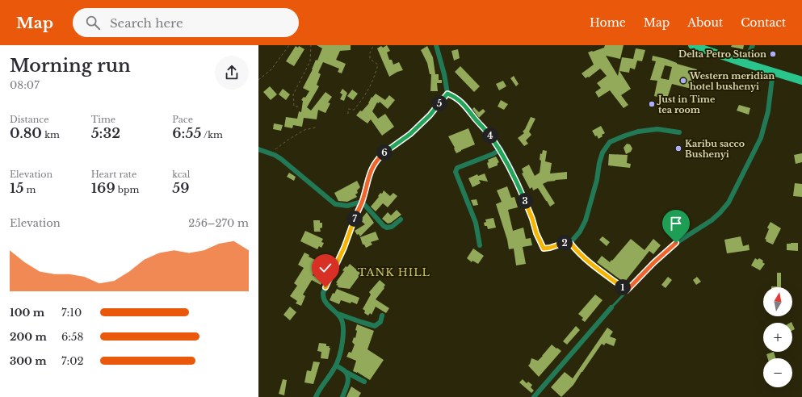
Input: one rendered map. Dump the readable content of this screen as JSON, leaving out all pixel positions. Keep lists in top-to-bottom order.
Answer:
{
  "districts": ["TANK HILL"],
  "places": [
    "Delta Petro Station",
    "Western meridian hotel bushenyi",
    "Just in Time tea room",
    "Karibu sacco Bushenyi"
  ],
  "north": "top",
  "page": {
    "header": "Map",
    "search": "Search here",
    "nav": [
      "Home",
      "Map",
      "About",
      "Contact"
    ],
    "heading": ["Morning run", "08:07"],
    "pins": [
      "5",
      "4",
      "6",
      "3",
      "7",
      "2",
      "1"
    ],
    "stats": [
      ["Distance", "0.80 km"],
      ["Time", "5:32"],
      ["Pace", "6:55 /km"],
      ["Elevation", "15 m"],
      ["Heart rate", "169 bpm"],
      ["kcal", "59"]
    ],
    "chart": ["Elevation", "256–270 m"],
    "map_buttons": ["+", "−"],
    "list": [
      {
        "name": "100 m",
        "note": "7:10"
      },
      {
        "name": "200 m",
        "note": "6:58"
      },
      {
        "name": "300 m",
        "note": "7:02"
      }
    ]
  }
}
